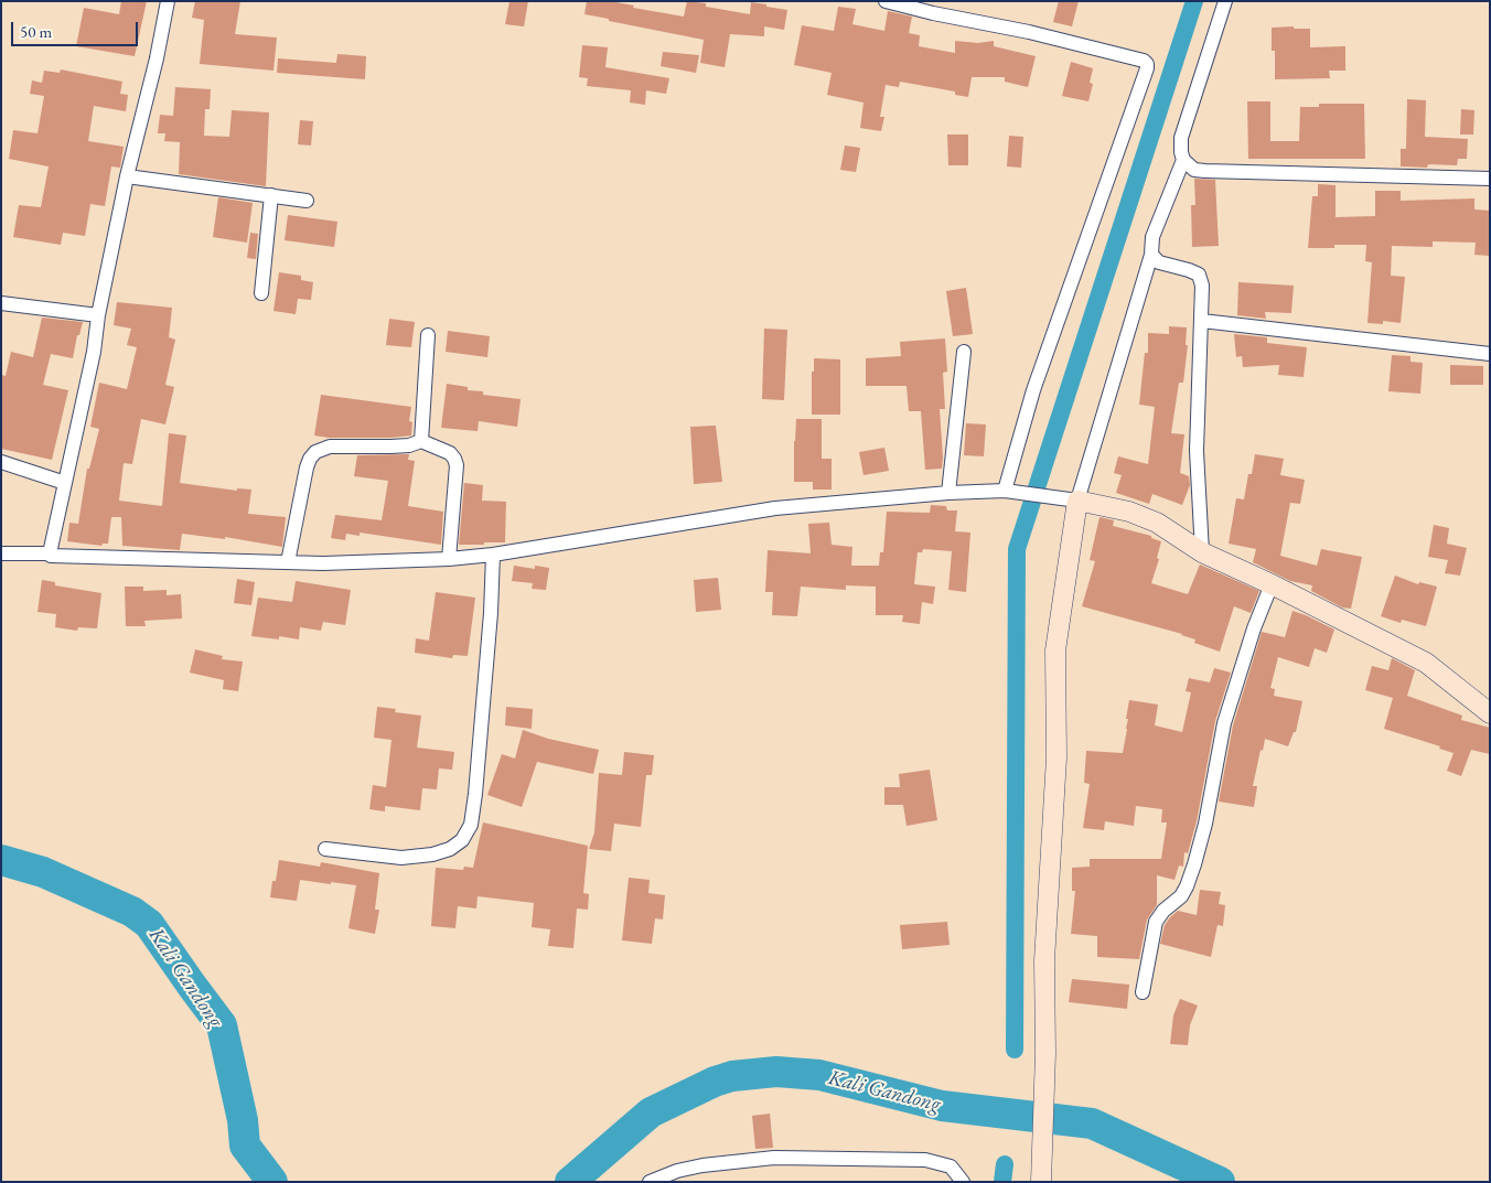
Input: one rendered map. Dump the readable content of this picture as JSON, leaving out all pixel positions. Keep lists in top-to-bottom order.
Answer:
{
  "water": ["Kali Gandong"],
  "scale_bar": "50 m"
}
